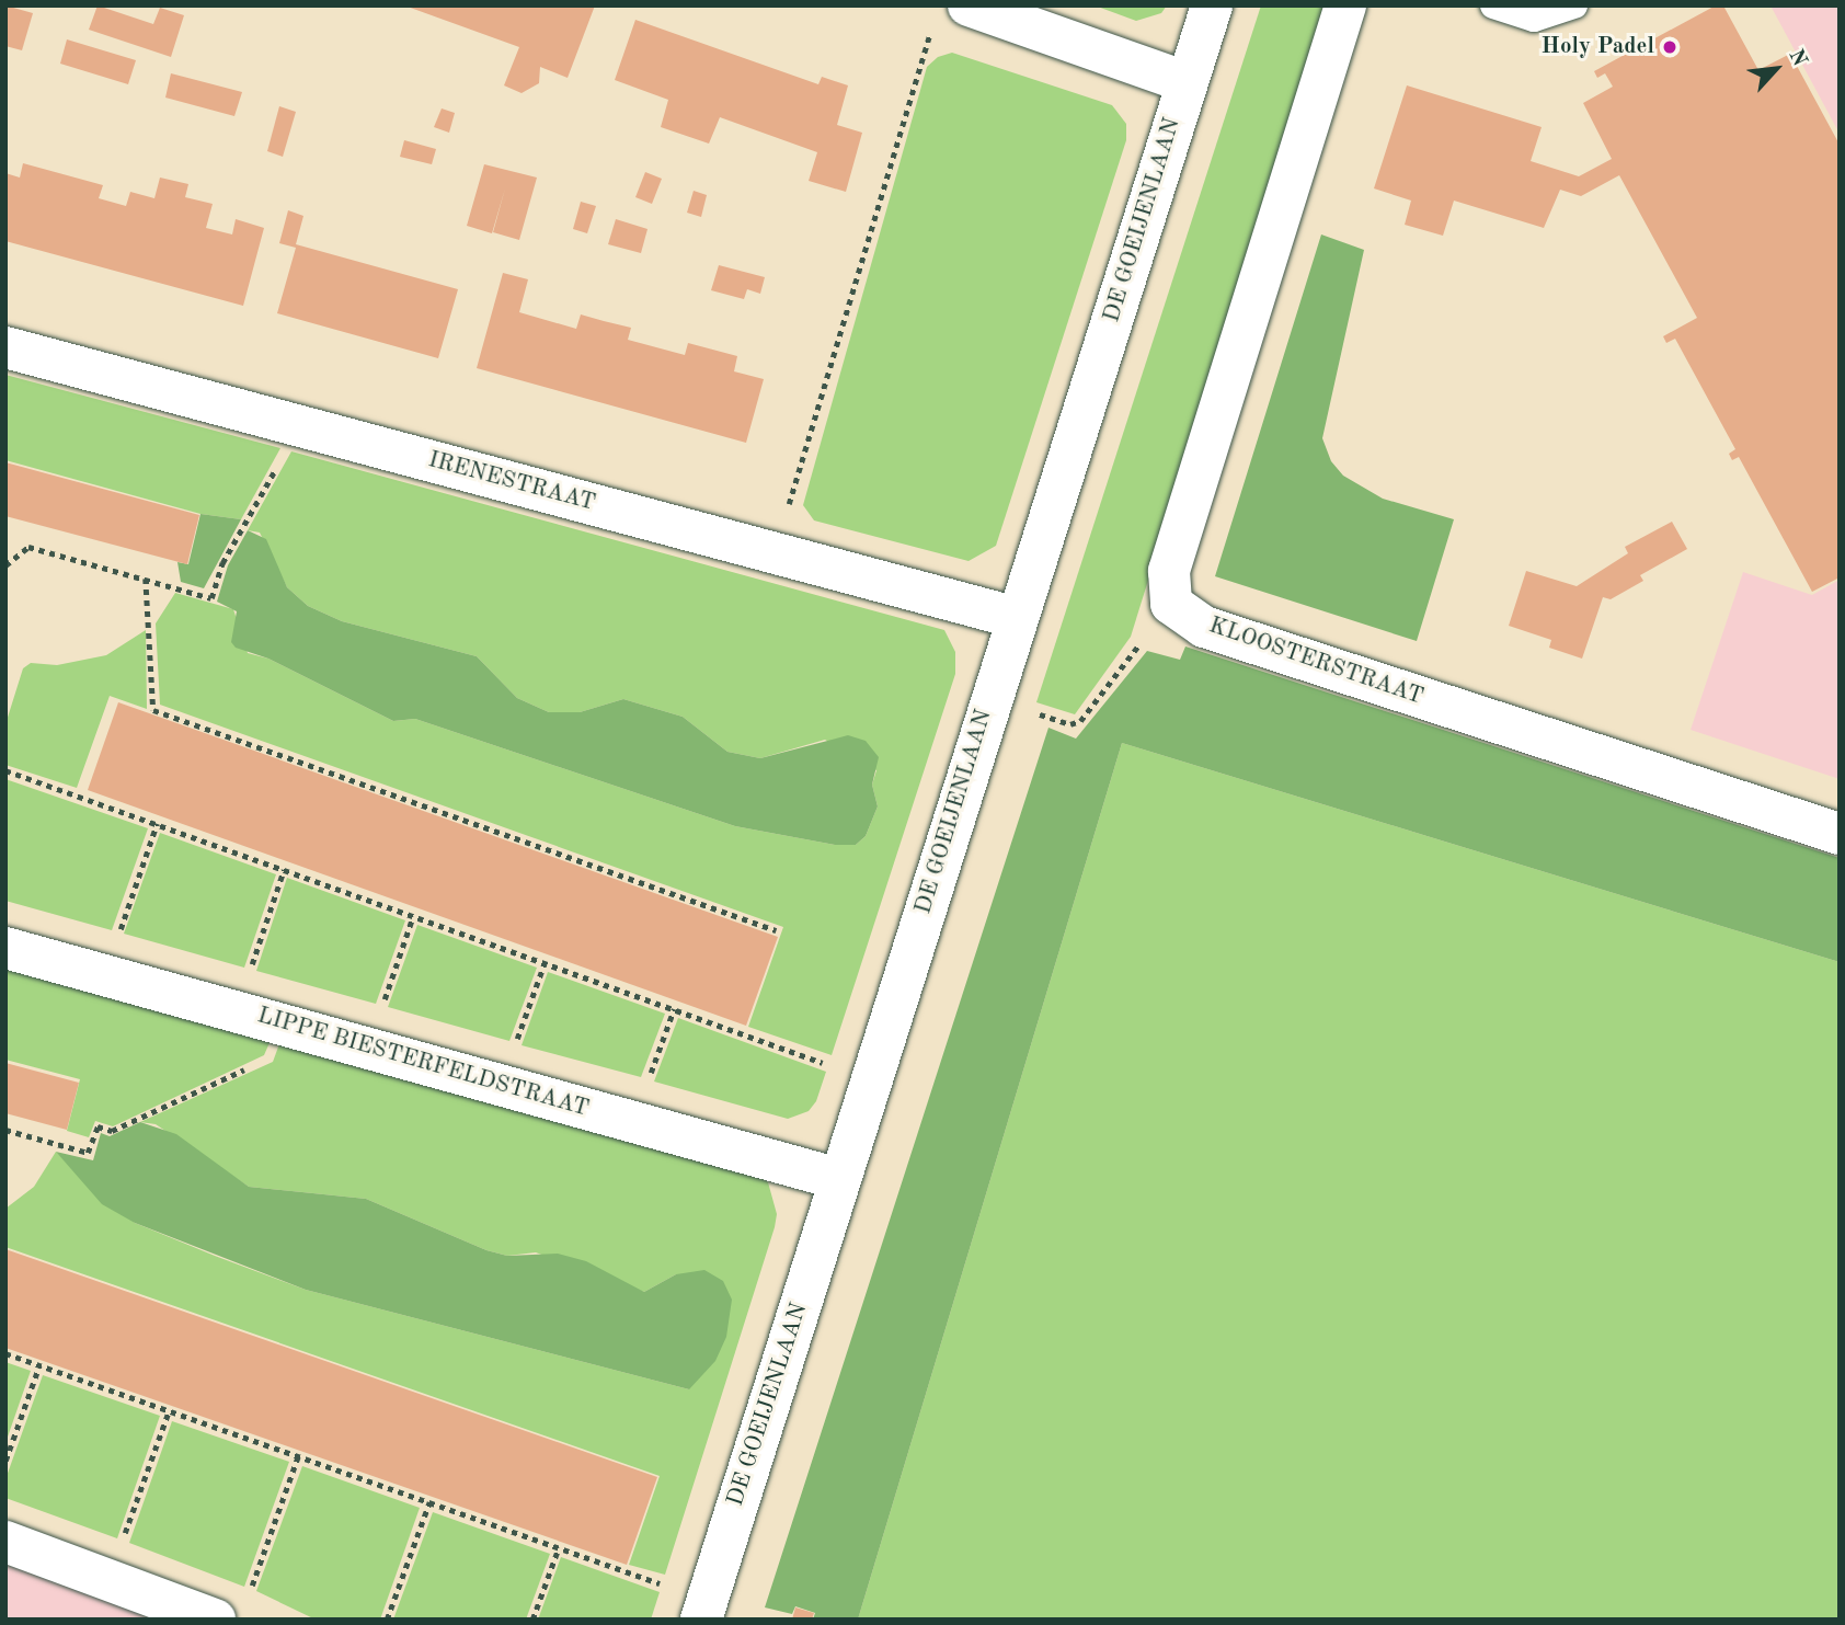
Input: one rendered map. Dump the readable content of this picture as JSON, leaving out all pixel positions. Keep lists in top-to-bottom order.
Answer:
{
  "streets": {
    "street": [
      "DE GOEIJENLAAN",
      "IRENESTRAAT",
      "KLOOSTERSTRAAT",
      "LIPPE BIESTERFELDSTRAAT"
    ]
  },
  "crossings": [
    ["DE GOEIJENLAAN", "IRENESTRAAT"],
    ["DE GOEIJENLAAN", "LIPPE BIESTERFELDSTRAAT"]
  ],
  "places": ["Holy Padel"],
  "north": "top right"
}
